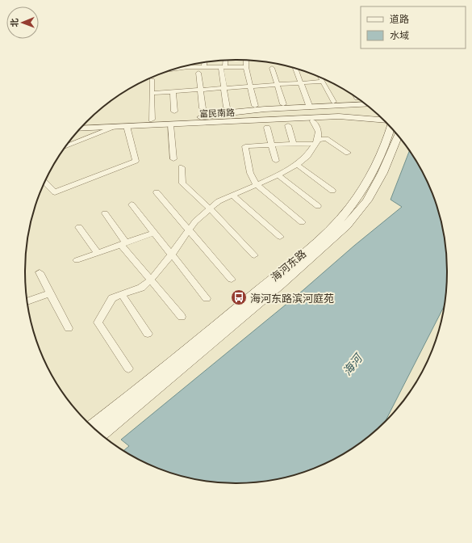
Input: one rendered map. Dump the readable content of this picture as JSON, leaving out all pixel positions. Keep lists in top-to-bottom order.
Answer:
{
  "streets": {
    "main road": ["富民南路", "海河东路"]
  },
  "water": ["海河"],
  "places": {
    "bus stop": ["海河东路滨河庭苑"]
  },
  "legend": ["道路", "水域"],
  "north": "left"
}
